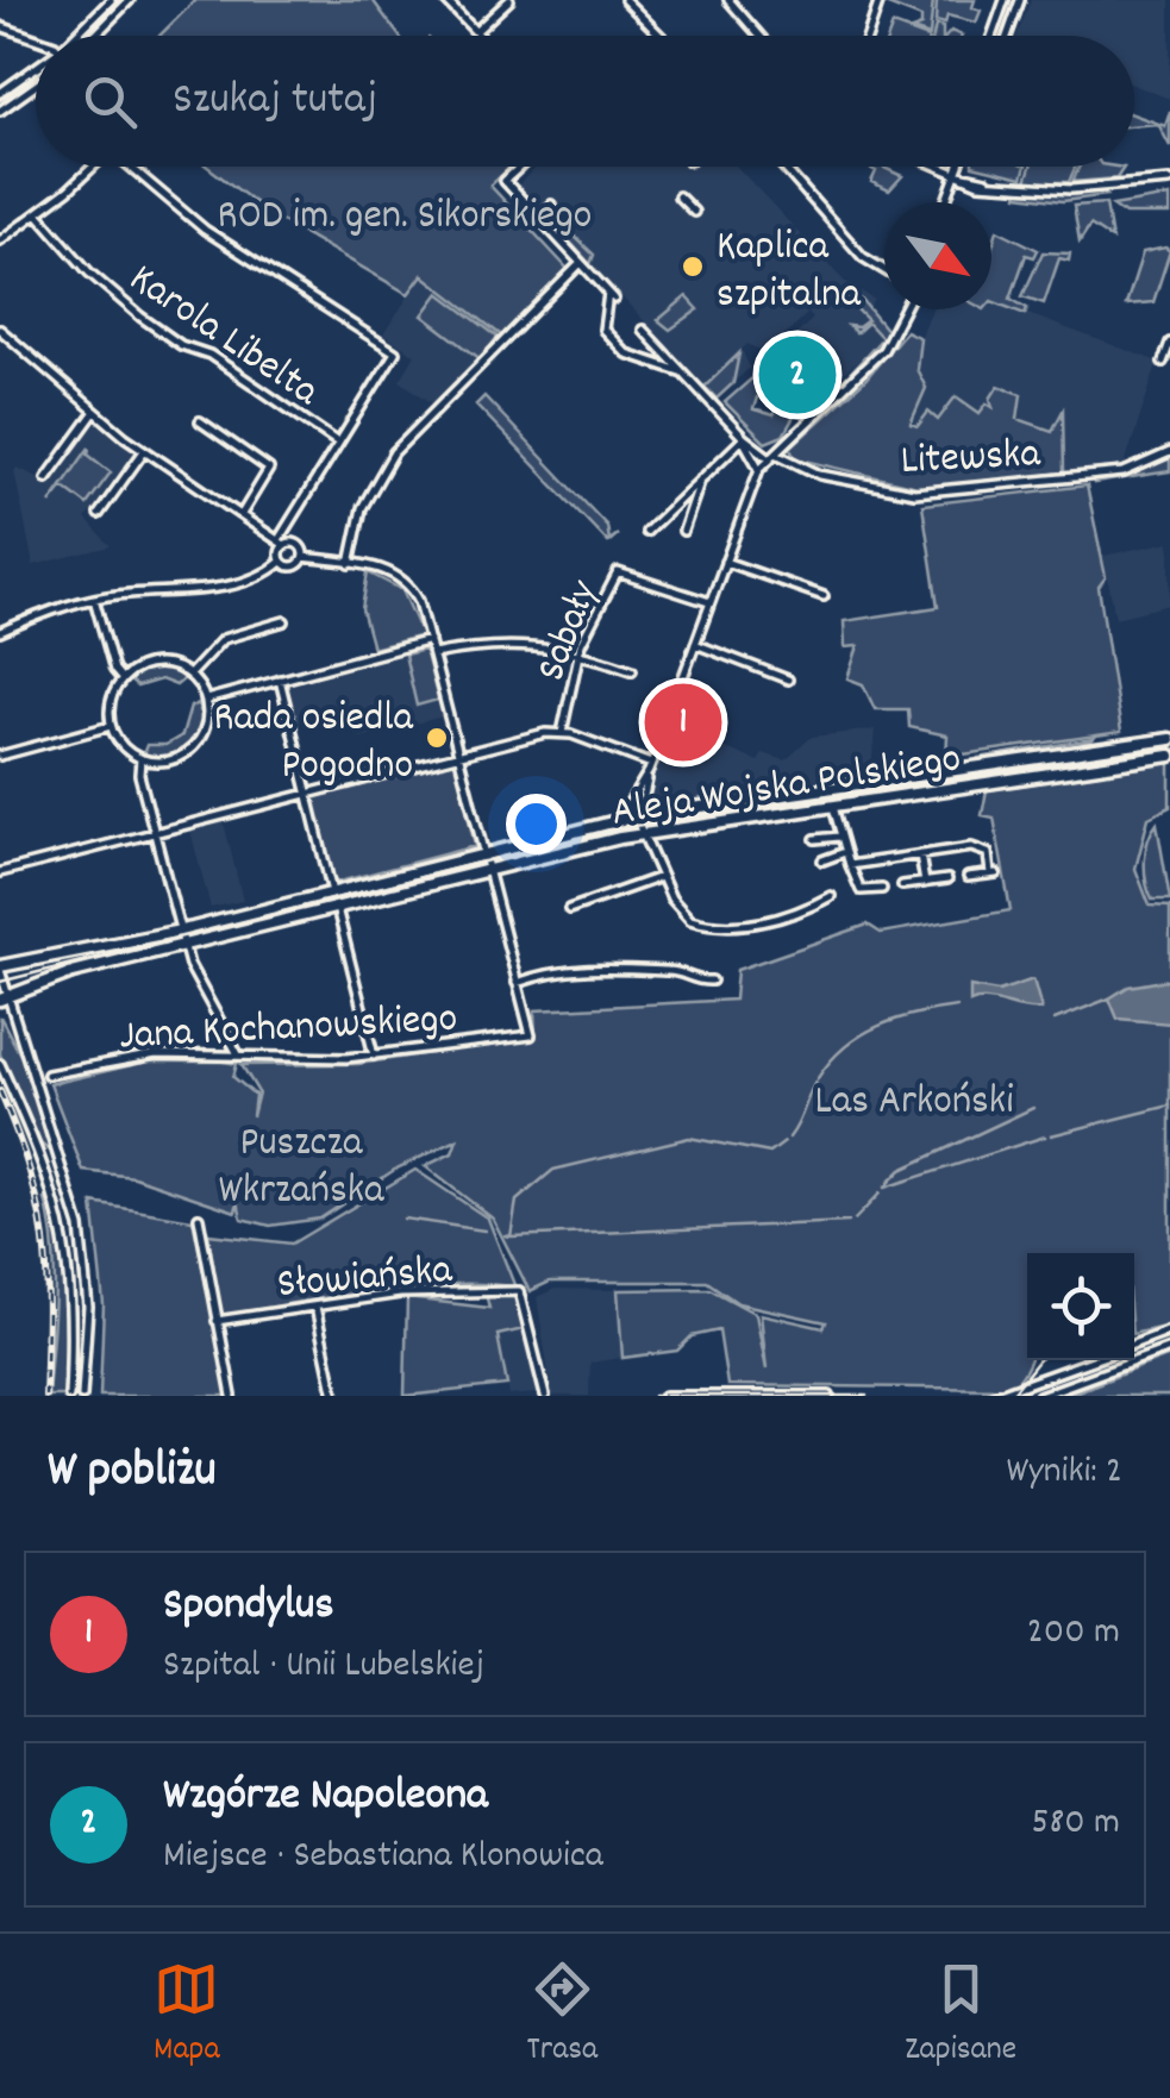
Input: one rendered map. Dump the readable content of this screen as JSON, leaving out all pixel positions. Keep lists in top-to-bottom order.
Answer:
{
  "streets": {
    "main road": ["Aleja Wojska Polskiego"],
    "street": [
      "Karola Libelta",
      "Litewska",
      "Sabały",
      "Jana Kochanowskiego",
      "Słowiańska"
    ]
  },
  "parks": ["ROD im. gen. Sikorskiego", "Las Arkoński", "Puszcza Wkrzańska"],
  "places": ["Kaplica szpitalna", "Rada osiedla Pogodno"],
  "north": "bottom right",
  "page": {
    "search": "Szukaj tutaj",
    "pins": ["2", "1"],
    "heading": ["W pobliżu", "Wyniki: 2"],
    "list": [
      {
        "mark": "1",
        "name": "Spondylus",
        "note": "Szpital · Unii Lubelskiej",
        "value": "200 m"
      },
      {
        "mark": "2",
        "name": "Wzgórze Napoleona",
        "note": "Miejsce · Sebastiana Klonowica",
        "value": "580 m"
      }
    ],
    "nav": ["Mapa", "Trasa", "Zapisane"]
  }
}
